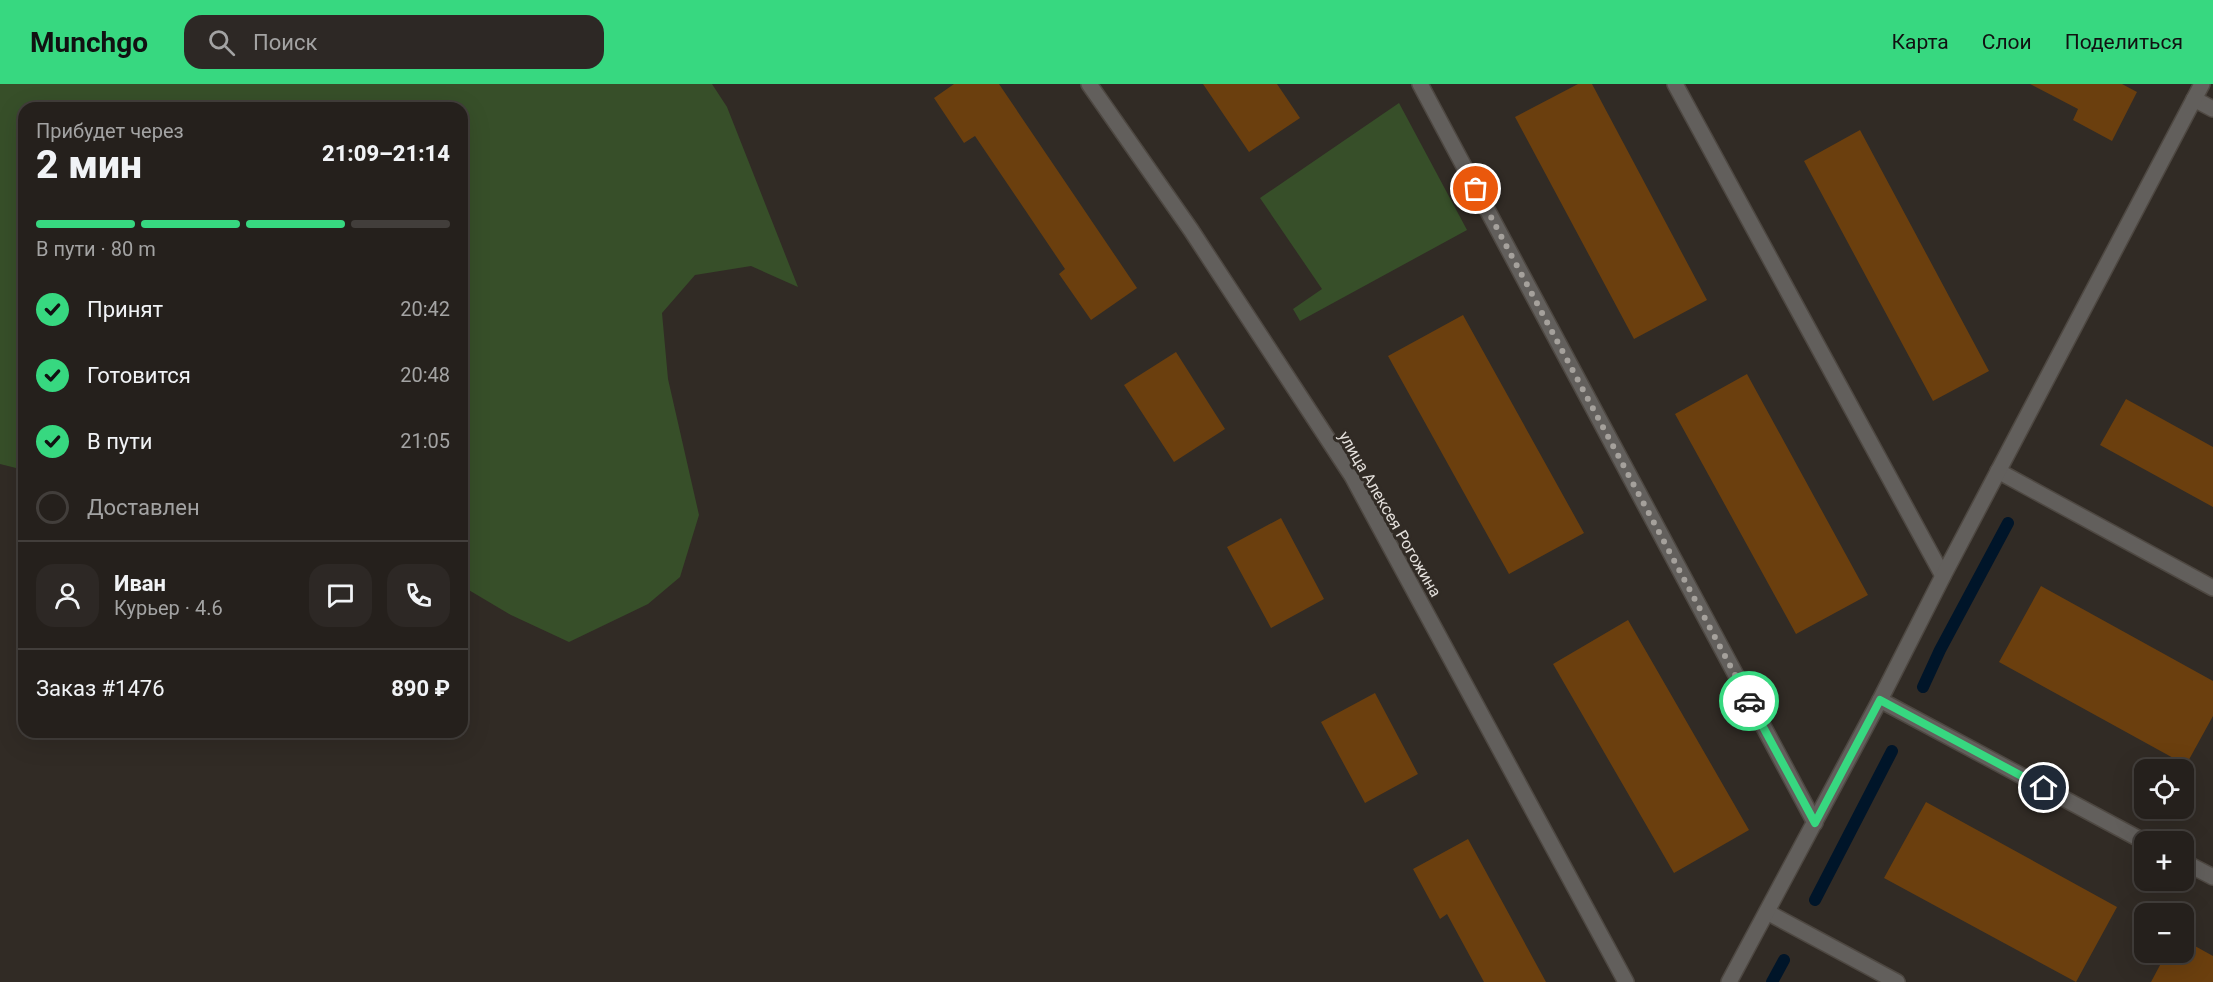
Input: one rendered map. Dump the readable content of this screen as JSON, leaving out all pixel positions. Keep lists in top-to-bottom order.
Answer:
{
  "streets": {
    "street": ["улица Алексея Рогожина"]
  },
  "page": {
    "header": "Munchgo",
    "search": "Поиск",
    "nav": ["Карта", "Слои", "Поделиться"],
    "heading": ["2 мин", "Прибудет через", "21:09–21:14"],
    "panel": [
      "Иван",
      "Курьер · 4.6",
      "Заказ #1476",
      "890 ₽"
    ],
    "bar": "В пути · 80 m",
    "list": [
      ["Принят", "20:42"],
      ["Готовится", "20:48"],
      ["В пути", "21:05"],
      "Доставлен"
    ],
    "map_buttons": ["+", "−"]
  }
}
